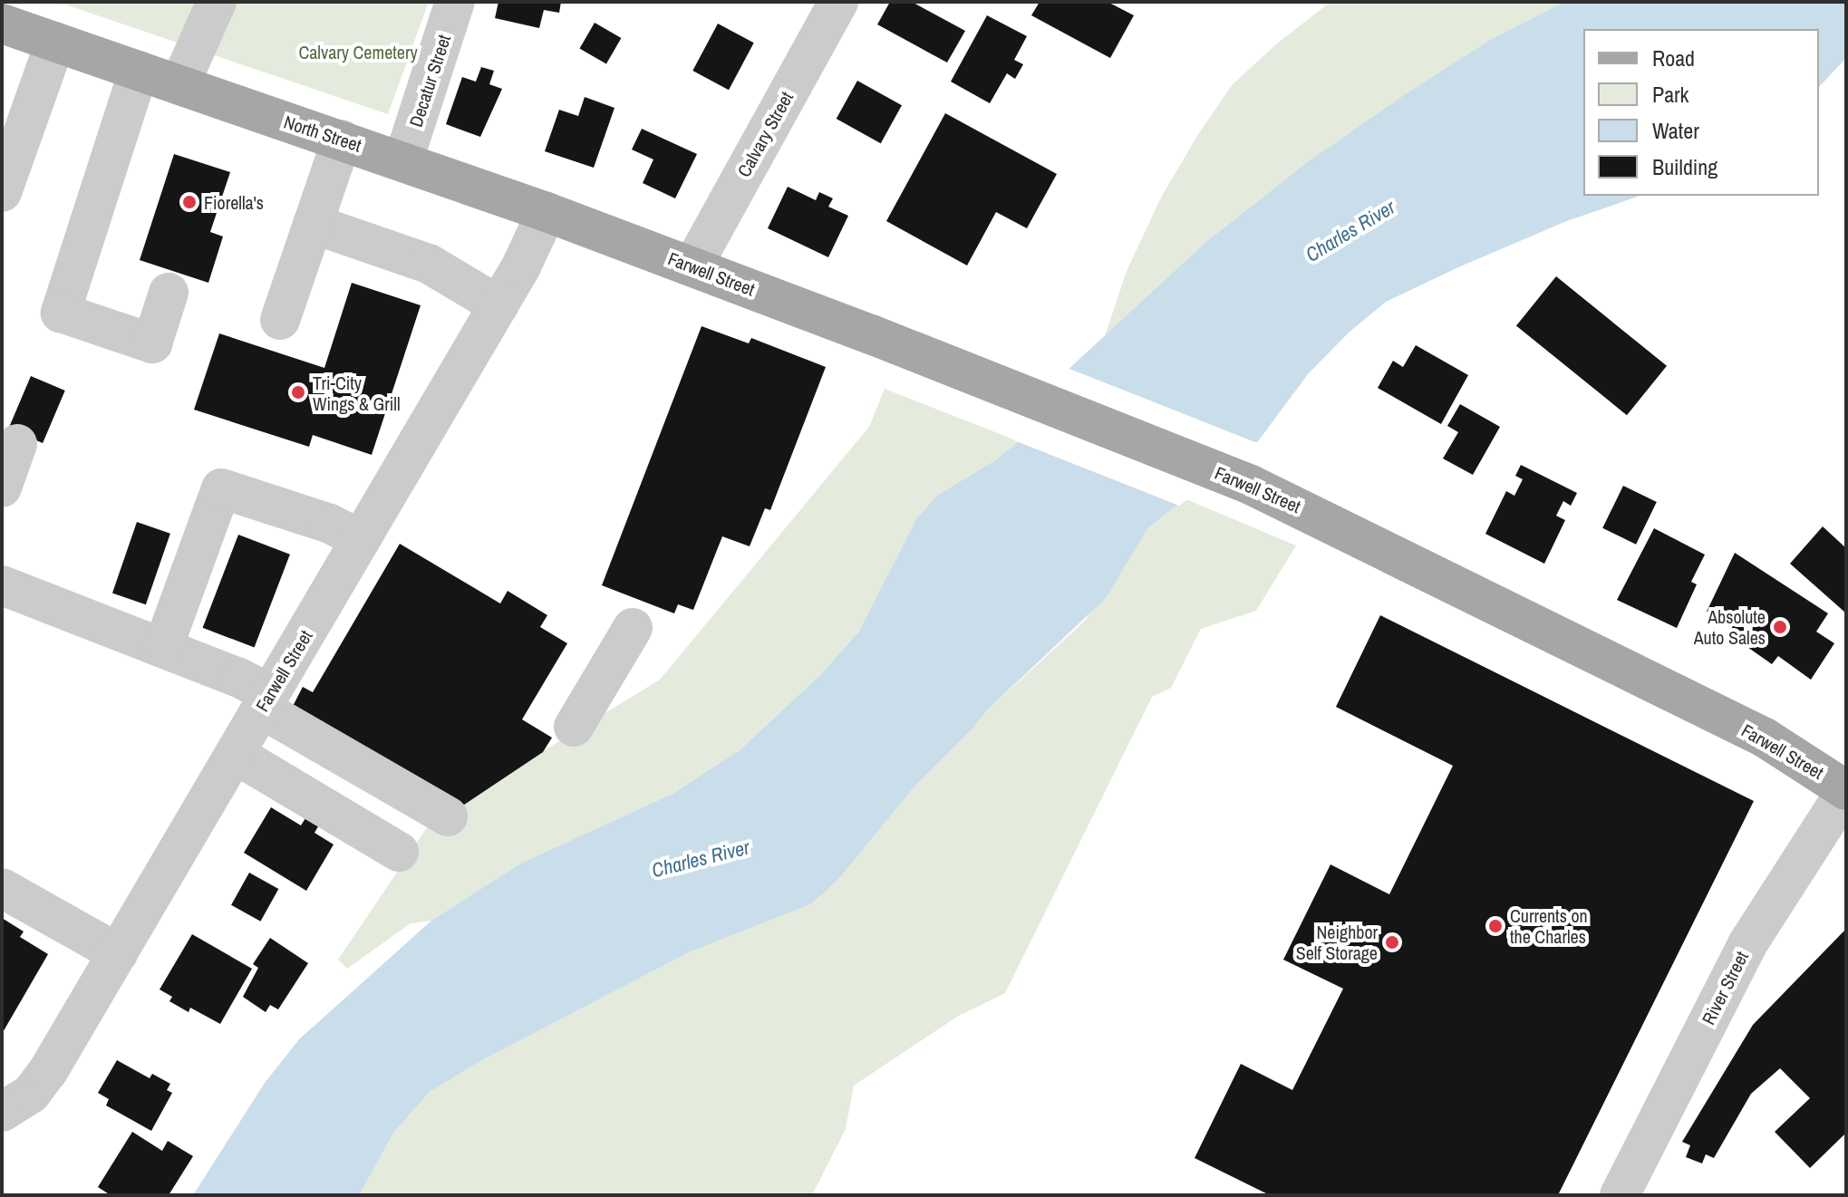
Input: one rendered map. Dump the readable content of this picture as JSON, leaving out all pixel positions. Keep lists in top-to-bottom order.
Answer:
{
  "streets": {
    "main road": ["North Street", "Farwell Street"],
    "street": ["Decatur Street", "Calvary Street", "River Street"]
  },
  "crossings": [
    ["Decatur Street", "North Street"],
    ["North Street", "Farwell Street"],
    ["Calvary Street", "Farwell Street"],
    ["Farwell Street", "River Street"]
  ],
  "water": ["Charles River"],
  "parks": ["Calvary Cemetery"],
  "places": [
    "Fiorella's",
    "Tri-City Wings & Grill",
    "Absolute Auto Sales",
    "Currents on the Charles",
    "Neighbor Self Storage"
  ],
  "legend": [
    "Road",
    "Park",
    "Water",
    "Building"
  ]
}
